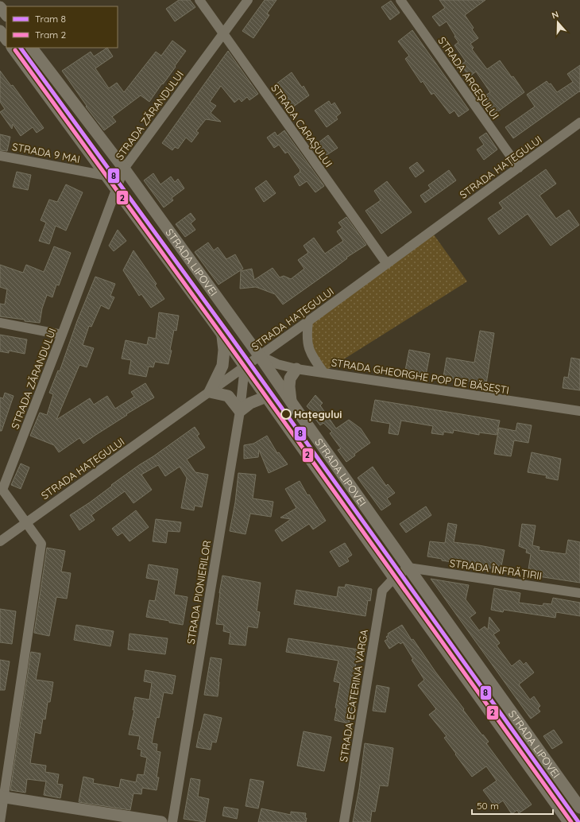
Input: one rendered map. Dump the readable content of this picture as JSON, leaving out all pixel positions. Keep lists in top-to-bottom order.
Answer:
{
  "streets": {
    "street": [
      "STRADA ARGEȘULUI",
      "STRADA ZĂRANDULUI",
      "STRADA CARAȘULUI",
      "STRADA 9 MAI",
      "STRADA HAȚEGULUI",
      "STRADA LIPOVEI",
      "STRADA GHEORGHE POP DE BĂSEȘTI",
      "STRADA ÎNFRĂȚIRII",
      "STRADA PIONIERILOR",
      "STRADA ECATERINA VARGA"
    ]
  },
  "crossings": [
    ["STRADA ARGEȘULUI", "STRADA HAȚEGULUI"],
    ["STRADA ZĂRANDULUI", "STRADA CARAȘULUI"],
    ["STRADA ZĂRANDULUI", "STRADA HAȚEGULUI"],
    ["STRADA ZĂRANDULUI", "STRADA LIPOVEI"],
    ["STRADA CARAȘULUI", "STRADA HAȚEGULUI"],
    ["STRADA 9 MAI", "STRADA LIPOVEI"],
    ["STRADA HAȚEGULUI", "STRADA LIPOVEI"],
    ["STRADA HAȚEGULUI", "STRADA GHEORGHE POP DE BĂSEȘTI"],
    ["STRADA HAȚEGULUI", "STRADA PIONIERILOR"],
    ["STRADA LIPOVEI", "STRADA GHEORGHE POP DE BĂSEȘTI"],
    ["STRADA LIPOVEI", "STRADA ÎNFRĂȚIRII"],
    ["STRADA LIPOVEI", "STRADA PIONIERILOR"],
    ["STRADA LIPOVEI", "STRADA ECATERINA VARGA"],
    ["STRADA ÎNFRĂȚIRII", "STRADA ECATERINA VARGA"]
  ],
  "places": ["Hațegului"],
  "lines": ["tram line 8", "tram line 2"],
  "legend": ["Tram 8", "Tram 2"],
  "scale_bar": "50 m",
  "north": "top"
}
